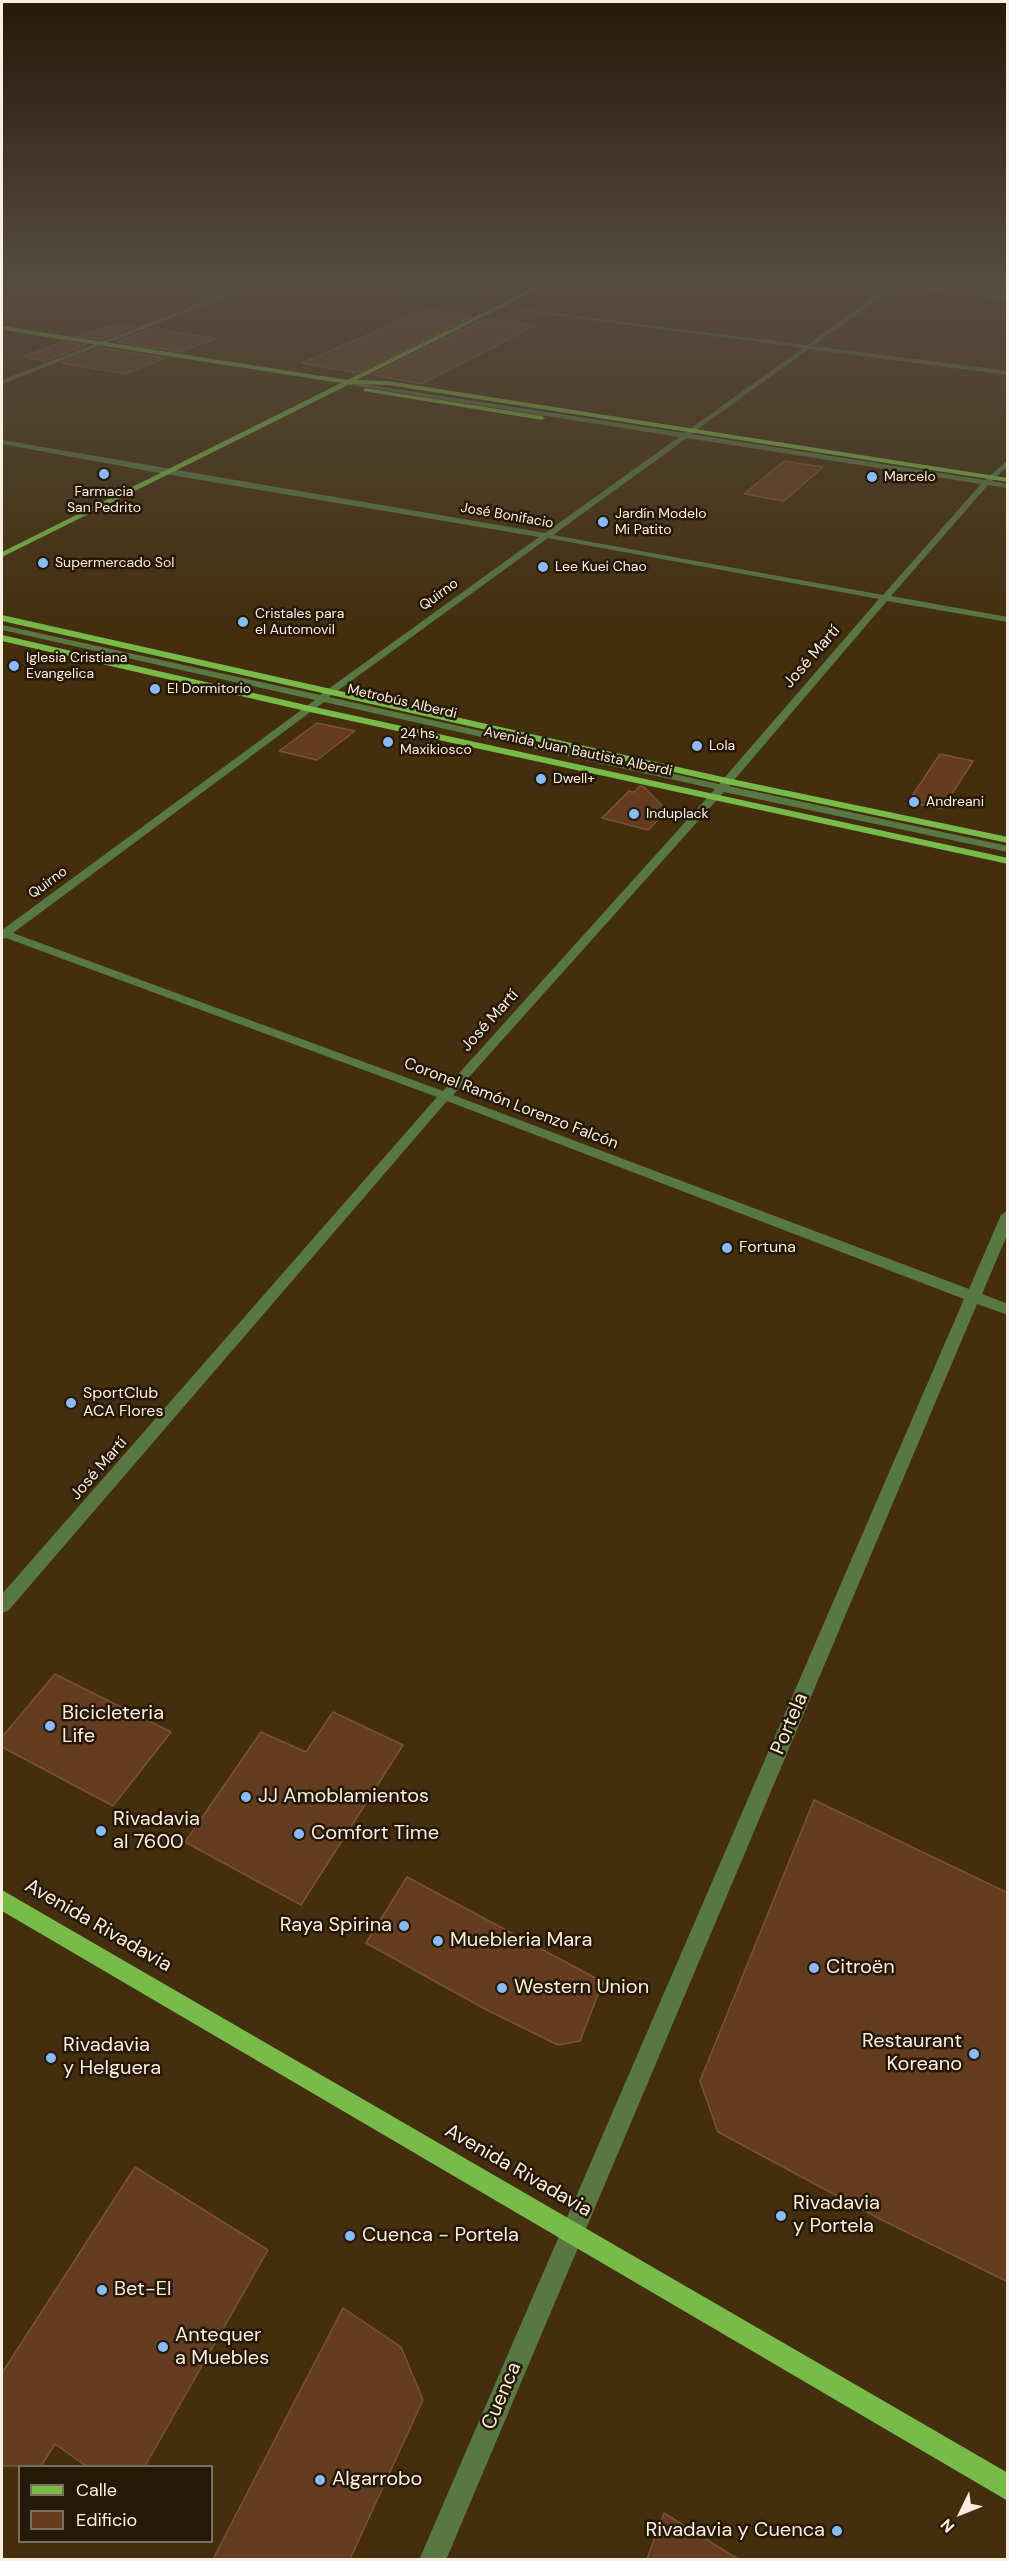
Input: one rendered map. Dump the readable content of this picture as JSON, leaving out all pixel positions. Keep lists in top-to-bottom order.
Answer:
{
  "streets": {
    "main road": ["Avenida Juan Bautista Alberdi", "Avenida Rivadavia"],
    "street": [
      "José Bonifacio",
      "Quirno",
      "José Martí",
      "Metrobús Alberdi",
      "Coronel Ramón Lorenzo Falcón",
      "Portela",
      "Cuenca"
    ]
  },
  "crossings": [
    ["José Bonifacio", "Quirno"],
    ["José Bonifacio", "José Martí"],
    ["Quirno", "Metrobús Alberdi"],
    ["Quirno", "Avenida Juan Bautista Alberdi"],
    ["Quirno", "Coronel Ramón Lorenzo Falcón"],
    ["José Martí", "Metrobús Alberdi"],
    ["José Martí", "Avenida Juan Bautista Alberdi"],
    ["José Martí", "Coronel Ramón Lorenzo Falcón"],
    ["Metrobús Alberdi", "Avenida Juan Bautista Alberdi"],
    ["Coronel Ramón Lorenzo Falcón", "Portela"],
    ["Portela", "Avenida Rivadavia"],
    ["Portela", "Cuenca"],
    ["Avenida Rivadavia", "Cuenca"]
  ],
  "places": [
    "Farmacia San Pedrito",
    "Marcelo",
    "Jardín Modelo Mi Patito",
    "Supermercado Sol",
    "Lee Kuei Chao",
    "Cristales para el Automovil",
    "Iglesia Cristiana Evangelica",
    "El Dormitorio",
    "24 hs. Maxikiosco",
    "Lola",
    "Dwell+",
    "Andreani",
    "Induplack",
    "Fortuna",
    "SportClub ACA Flores",
    "Bicicleteria Life",
    "JJ Amoblamientos",
    "Rivadavia al 7600",
    "Comfort Time",
    "Raya Spirina",
    "Muebleria Mara",
    "Citroën",
    "Western Union",
    "Restaurant Koreano",
    "Rivadavia y Helguera",
    "Rivadavia y Portela",
    "Cuenca - Portela",
    "Bet-El",
    "Antequer a Muebles",
    "Algarrobo",
    "Rivadavia y Cuenca"
  ],
  "legend": ["Calle", "Edificio"],
  "north": "bottom left"
}
